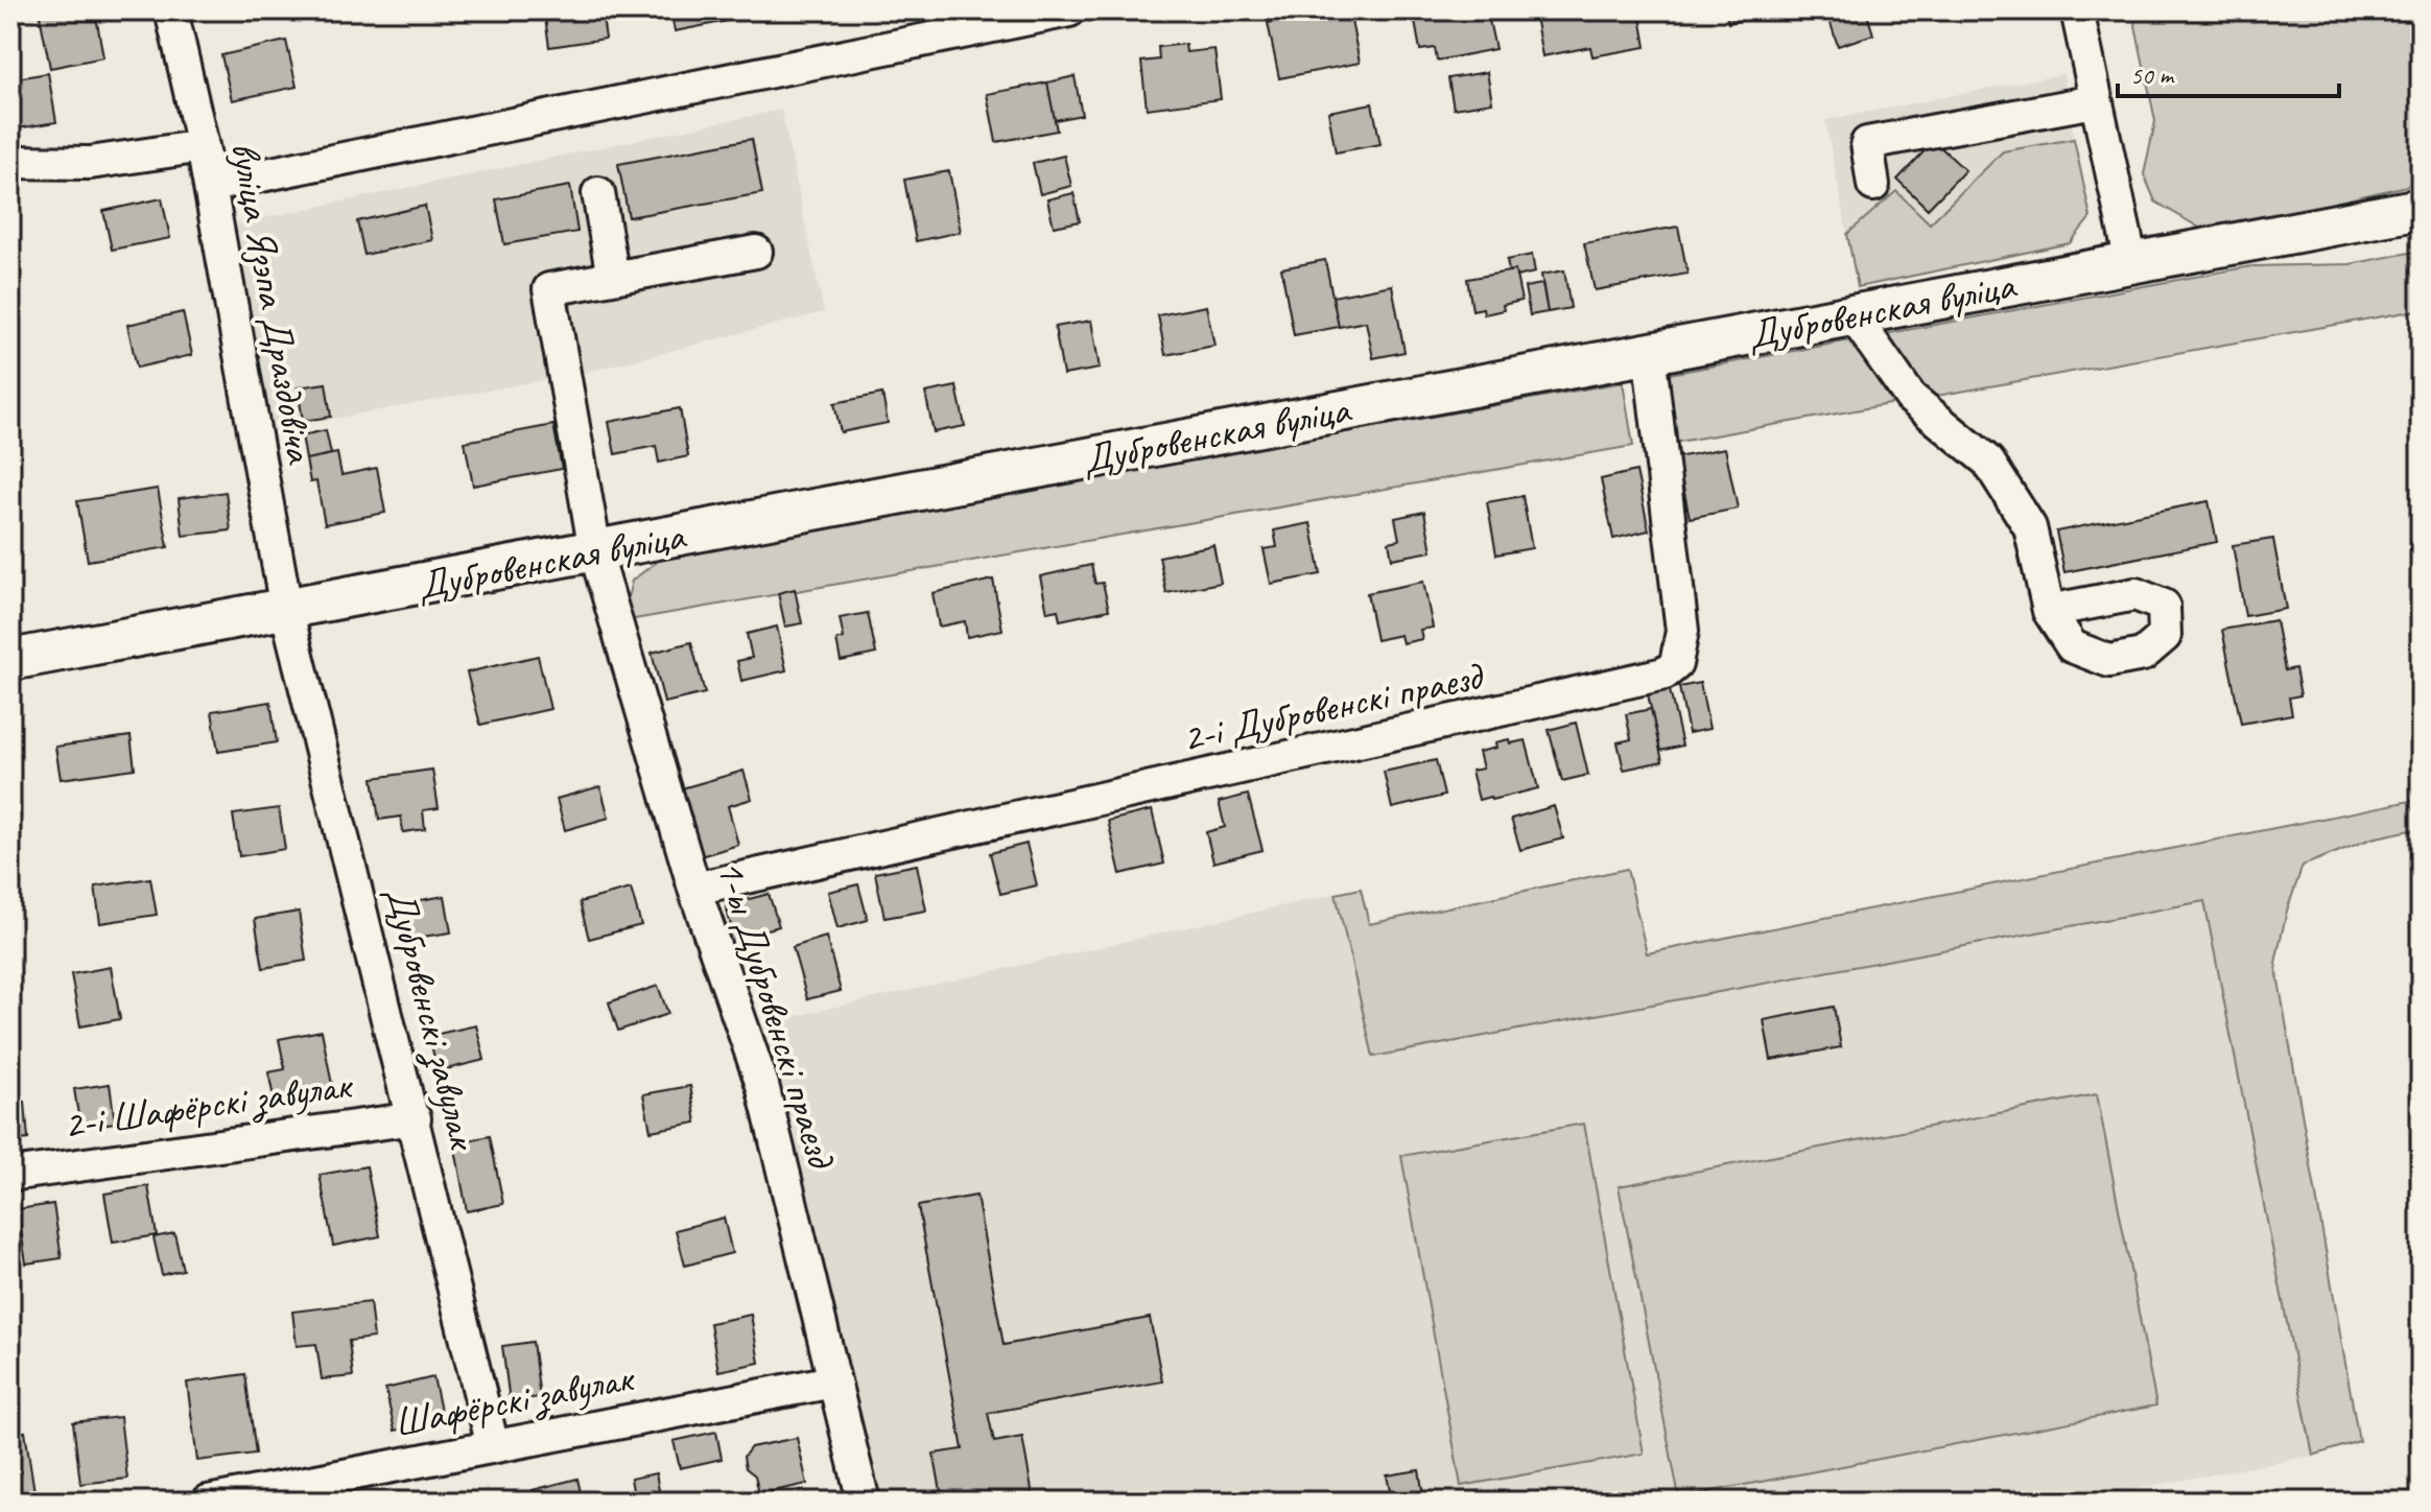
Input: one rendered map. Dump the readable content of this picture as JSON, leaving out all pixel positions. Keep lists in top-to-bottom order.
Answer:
{
  "streets": {
    "main road": ["Дубровенская вуліца"],
    "street": [
      "вуліца Язэпа Драздовіча",
      "2-і Дубровенскі праезд",
      "1-ы Дубровенскі праезд",
      "Дубровенскі завулак",
      "2-і Шафёрскі завулак",
      "Шафёрскі завулак"
    ]
  },
  "crossings": [
    ["вуліца Язэпа Драздовіча", "Дубровенская вуліца"],
    ["вуліца Язэпа Драздовіча", "Дубровенскі завулак"],
    ["Дубровенская вуліца", "2-і Дубровенскі праезд"],
    ["Дубровенская вуліца", "1-ы Дубровенскі праезд"],
    ["Дубровенская вуліца", "Дубровенскі завулак"],
    ["2-і Дубровенскі праезд", "1-ы Дубровенскі праезд"],
    ["1-ы Дубровенскі праезд", "Шафёрскі завулак"],
    ["Дубровенскі завулак", "2-і Шафёрскі завулак"],
    ["Дубровенскі завулак", "Шафёрскі завулак"]
  ],
  "scale_bar": "50 m"
}
